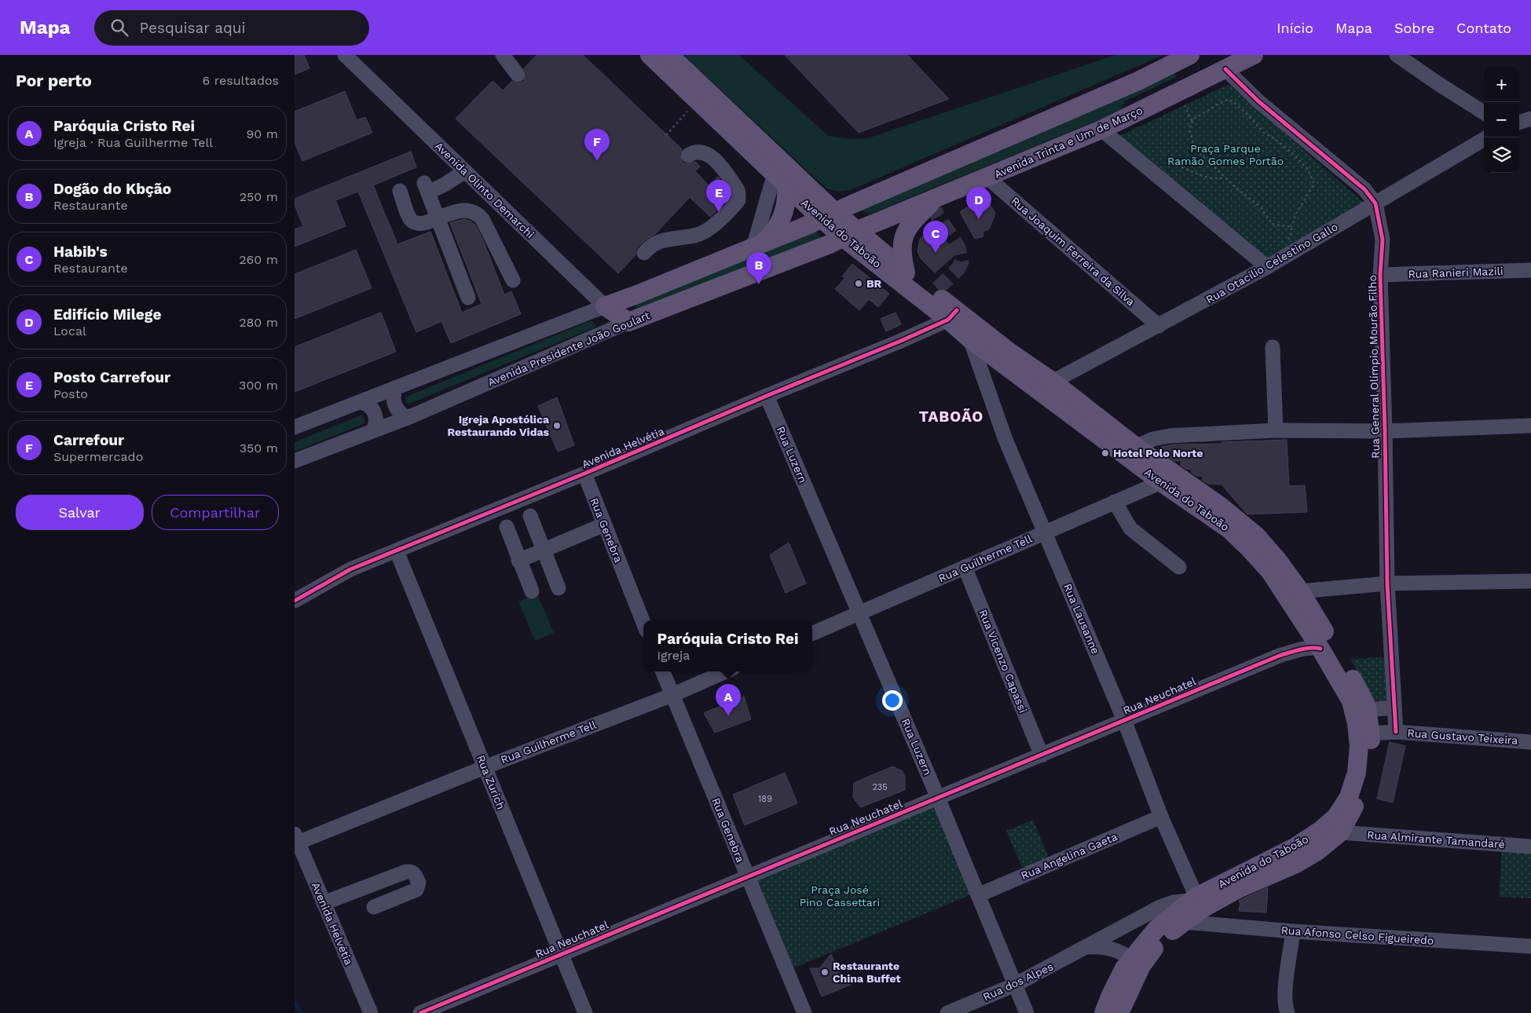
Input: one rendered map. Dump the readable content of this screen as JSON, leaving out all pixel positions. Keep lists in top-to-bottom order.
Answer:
{
  "streets": {
    "main road": [
      "Avenida Trinta e Um de Março",
      "Avenida Olinto Demarchi",
      "Avenida do Taboão",
      "Avenida Presidente João Goulart"
    ],
    "street": [
      "Rua Joaquim Ferreira da Silva",
      "Rua Otacílio Celestino Gallo",
      "Rua Ranieri Mazili",
      "Rua General Olímpio Mourão Filho",
      "Avenida Helvétia",
      "Rua Luzern",
      "Rua Genebra",
      "Rua Guilherme Tell",
      "Rua Lausanne",
      "Rua Vicenzo Capassi",
      "Rua Neuchatel",
      "Rua Gustavo Teixeira",
      "Rua Zurich",
      "Rua Almirante Tamandaré",
      "Rua Angelina Gaeta",
      "Rua Afonso Celso Figueiredo",
      "Rua dos Alpes"
    ]
  },
  "crossings": [
    ["Avenida Trinta e Um de Março", "Avenida do Taboão"],
    ["Avenida Trinta e Um de Março", "Rua Joaquim Ferreira da Silva"],
    ["Avenida Trinta e Um de Março", "Avenida Presidente João Goulart"],
    ["Avenida Trinta e Um de Março", "Rua General Olímpio Mourão Filho"],
    ["Avenida Olinto Demarchi", "Avenida Presidente João Goulart"],
    ["Avenida do Taboão", "Rua Otacílio Celestino Gallo"],
    ["Avenida do Taboão", "Avenida Presidente João Goulart"],
    ["Avenida do Taboão", "Avenida Helvétia"],
    ["Avenida do Taboão", "Rua Guilherme Tell"],
    ["Avenida do Taboão", "Rua Lausanne"],
    ["Avenida do Taboão", "Rua Neuchatel"],
    ["Avenida do Taboão", "Rua Gustavo Teixeira"],
    ["Avenida do Taboão", "Rua Almirante Tamandaré"],
    ["Avenida do Taboão", "Rua Afonso Celso Figueiredo"],
    ["Avenida do Taboão", "Rua dos Alpes"],
    ["Rua Joaquim Ferreira da Silva", "Rua Otacílio Celestino Gallo"],
    ["Rua Otacílio Celestino Gallo", "Rua General Olímpio Mourão Filho"],
    ["Rua Ranieri Mazili", "Rua General Olímpio Mourão Filho"],
    ["Rua General Olímpio Mourão Filho", "Rua Gustavo Teixeira"],
    ["Avenida Helvétia", "Rua Luzern"],
    ["Avenida Helvétia", "Rua Genebra"],
    ["Avenida Helvétia", "Rua Guilherme Tell"],
    ["Avenida Helvétia", "Rua Zurich"],
    ["Rua Luzern", "Rua Guilherme Tell"],
    ["Rua Luzern", "Rua Neuchatel"],
    ["Rua Luzern", "Rua Angelina Gaeta"],
    ["Rua Luzern", "Rua dos Alpes"],
    ["Rua Genebra", "Rua Guilherme Tell"],
    ["Rua Genebra", "Rua Neuchatel"],
    ["Rua Guilherme Tell", "Rua Lausanne"],
    ["Rua Guilherme Tell", "Rua Vicenzo Capassi"],
    ["Rua Guilherme Tell", "Rua Zurich"],
    ["Rua Lausanne", "Rua Neuchatel"],
    ["Rua Lausanne", "Rua Angelina Gaeta"],
    ["Rua Lausanne", "Rua dos Alpes"],
    ["Rua Vicenzo Capassi", "Rua Neuchatel"],
    ["Rua Neuchatel", "Rua Zurich"]
  ],
  "districts": ["TABOÃO"],
  "parks": ["Praça Parque Ramão Gomes Portão", "Praça José Pino Cassettari"],
  "places": [
    "BR",
    "Igreja Apostólica Restaurando Vidas",
    "Hotel Polo Norte",
    "Restaurante China Buffet"
  ],
  "house_numbers": ["235", "189"],
  "page": {
    "header": "Mapa",
    "search": "Pesquisar aqui",
    "nav": [
      "Início",
      "Mapa",
      "Sobre",
      "Contato"
    ],
    "heading": ["Por perto", "6 resultados"],
    "map_buttons": ["+", "−"],
    "list": [
      {
        "mark": "A",
        "name": "Paróquia Cristo Rei",
        "note": "Igreja · Rua Guilherme Tell",
        "value": "90 m"
      },
      {
        "mark": "B",
        "name": "Dogão do Kbção",
        "note": "Restaurante",
        "value": "250 m"
      },
      {
        "mark": "C",
        "name": "Habib's",
        "note": "Restaurante",
        "value": "260 m"
      },
      {
        "mark": "D",
        "name": "Edifício Milege",
        "note": "Local",
        "value": "280 m"
      },
      {
        "mark": "E",
        "name": "Posto Carrefour",
        "note": "Posto",
        "value": "300 m"
      },
      {
        "mark": "F",
        "name": "Carrefour",
        "note": "Supermercado",
        "value": "350 m"
      }
    ],
    "pins": [
      "F",
      "E",
      "D",
      "C",
      "B",
      "A"
    ],
    "buttons": ["Salvar", "Compartilhar"],
    "popup": ["Paróquia Cristo Rei", "Igreja"]
  }
}
